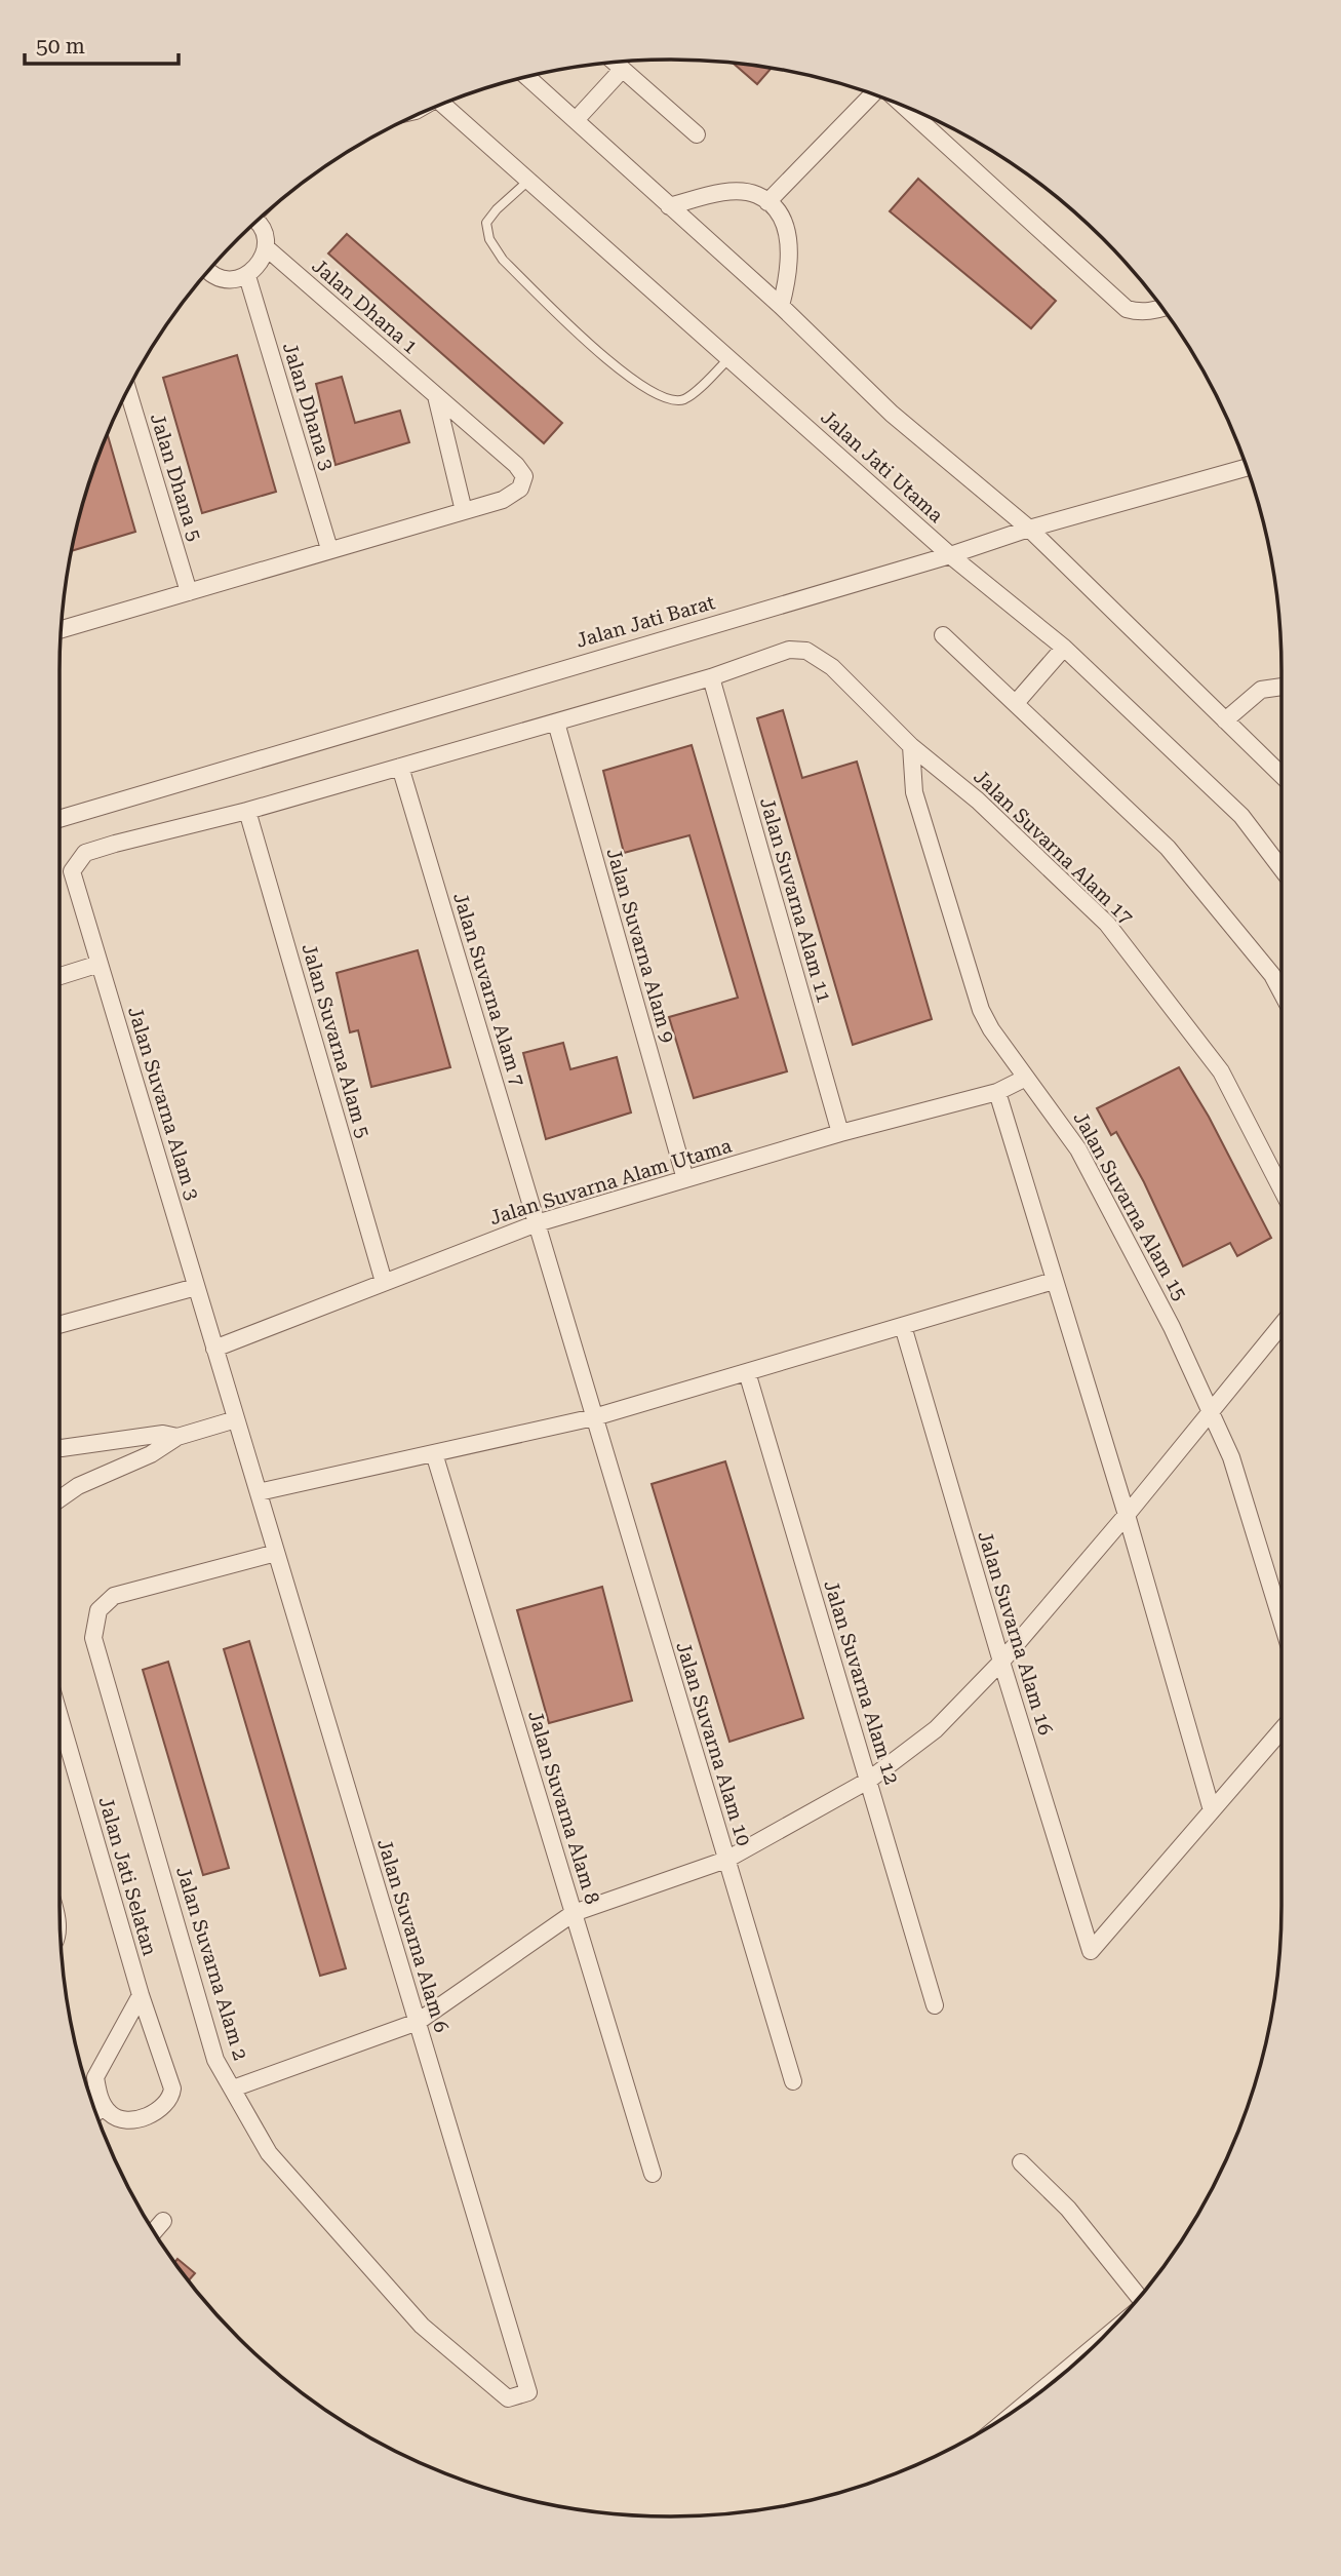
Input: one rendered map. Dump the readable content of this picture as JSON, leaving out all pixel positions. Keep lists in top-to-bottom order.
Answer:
{
  "streets": {
    "street": [
      "Jalan Dhana 1",
      "Jalan Dhana 3",
      "Jalan Jati Utama",
      "Jalan Dhana 5",
      "Jalan Jati Barat",
      "Jalan Suvarna Alam 17",
      "Jalan Suvarna Alam 11",
      "Jalan Suvarna Alam 9",
      "Jalan Suvarna Alam 7",
      "Jalan Suvarna Alam 5",
      "Jalan Suvarna Alam 3",
      "Jalan Suvarna Alam Utama",
      "Jalan Suvarna Alam 15",
      "Jalan Suvarna Alam 16",
      "Jalan Suvarna Alam 12",
      "Jalan Suvarna Alam 10",
      "Jalan Suvarna Alam 8",
      "Jalan Jati Selatan",
      "Jalan Suvarna Alam 6",
      "Jalan Suvarna Alam 2"
    ]
  },
  "crossings": [
    ["Jalan Jati Utama", "Jalan Jati Barat"],
    ["Jalan Suvarna Alam 17", "Jalan Suvarna Alam 11"],
    ["Jalan Suvarna Alam 17", "Jalan Suvarna Alam 9"],
    ["Jalan Suvarna Alam 17", "Jalan Suvarna Alam 7"],
    ["Jalan Suvarna Alam 17", "Jalan Suvarna Alam 5"],
    ["Jalan Suvarna Alam 17", "Jalan Suvarna Alam 3"],
    ["Jalan Suvarna Alam 17", "Jalan Suvarna Alam 15"],
    ["Jalan Suvarna Alam 11", "Jalan Suvarna Alam Utama"],
    ["Jalan Suvarna Alam 9", "Jalan Suvarna Alam Utama"],
    ["Jalan Suvarna Alam 7", "Jalan Suvarna Alam Utama"],
    ["Jalan Suvarna Alam 7", "Jalan Suvarna Alam 10"],
    ["Jalan Suvarna Alam 5", "Jalan Suvarna Alam Utama"],
    ["Jalan Suvarna Alam 3", "Jalan Suvarna Alam Utama"],
    ["Jalan Suvarna Alam 3", "Jalan Suvarna Alam 6"],
    ["Jalan Suvarna Alam Utama", "Jalan Suvarna Alam 15"],
    ["Jalan Suvarna Alam 6", "Jalan Suvarna Alam 2"]
  ],
  "scale_bar": "50 m"
}
